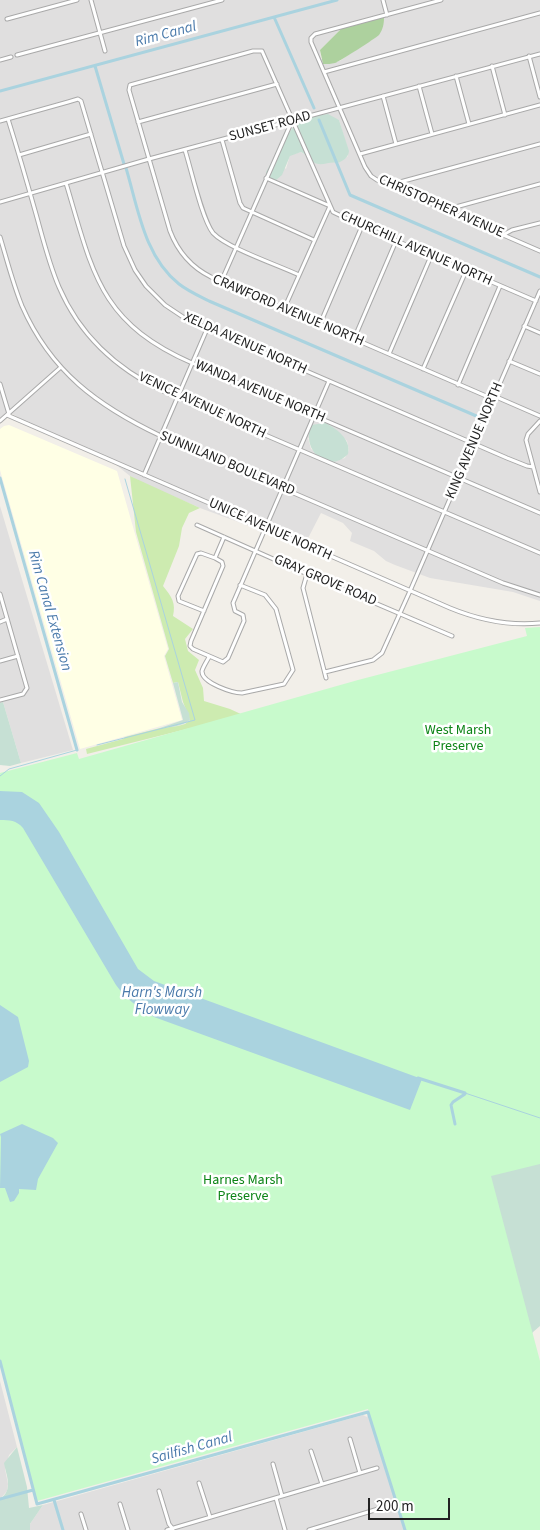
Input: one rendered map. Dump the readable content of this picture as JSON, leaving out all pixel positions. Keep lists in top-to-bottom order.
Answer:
{
  "streets": {
    "street": [
      "SUNSET ROAD",
      "CHRISTOPHER AVENUE",
      "CHURCHILL AVENUE NORTH",
      "CRAWFORD AVENUE NORTH",
      "XELDA AVENUE NORTH",
      "WANDA AVENUE NORTH",
      "VENICE AVENUE NORTH",
      "KING AVENUE NORTH",
      "SUNNILAND BOULEVARD",
      "UNICE AVENUE NORTH",
      "GRAY GROVE ROAD"
    ]
  },
  "crossings": [
    ["SUNSET ROAD", "CHRISTOPHER AVENUE"],
    ["SUNSET ROAD", "CHURCHILL AVENUE NORTH"],
    ["SUNSET ROAD", "CRAWFORD AVENUE NORTH"],
    ["SUNSET ROAD", "XELDA AVENUE NORTH"],
    ["SUNSET ROAD", "WANDA AVENUE NORTH"],
    ["SUNSET ROAD", "VENICE AVENUE NORTH"],
    ["CHURCHILL AVENUE NORTH", "CRAWFORD AVENUE NORTH"],
    ["CHURCHILL AVENUE NORTH", "KING AVENUE NORTH"],
    ["CRAWFORD AVENUE NORTH", "KING AVENUE NORTH"],
    ["XELDA AVENUE NORTH", "VENICE AVENUE NORTH"],
    ["XELDA AVENUE NORTH", "KING AVENUE NORTH"],
    ["WANDA AVENUE NORTH", "KING AVENUE NORTH"],
    ["VENICE AVENUE NORTH", "KING AVENUE NORTH"],
    ["KING AVENUE NORTH", "SUNNILAND BOULEVARD"],
    ["KING AVENUE NORTH", "UNICE AVENUE NORTH"],
    ["KING AVENUE NORTH", "GRAY GROVE ROAD"]
  ],
  "water": [
    "Rim Canal",
    "Rim Canal Extension",
    "Harn's Marsh Flowway",
    "Sailfish Canal"
  ],
  "parks": ["West Marsh Preserve", "Harnes Marsh Preserve"],
  "scale_bar": "200 m"
}
